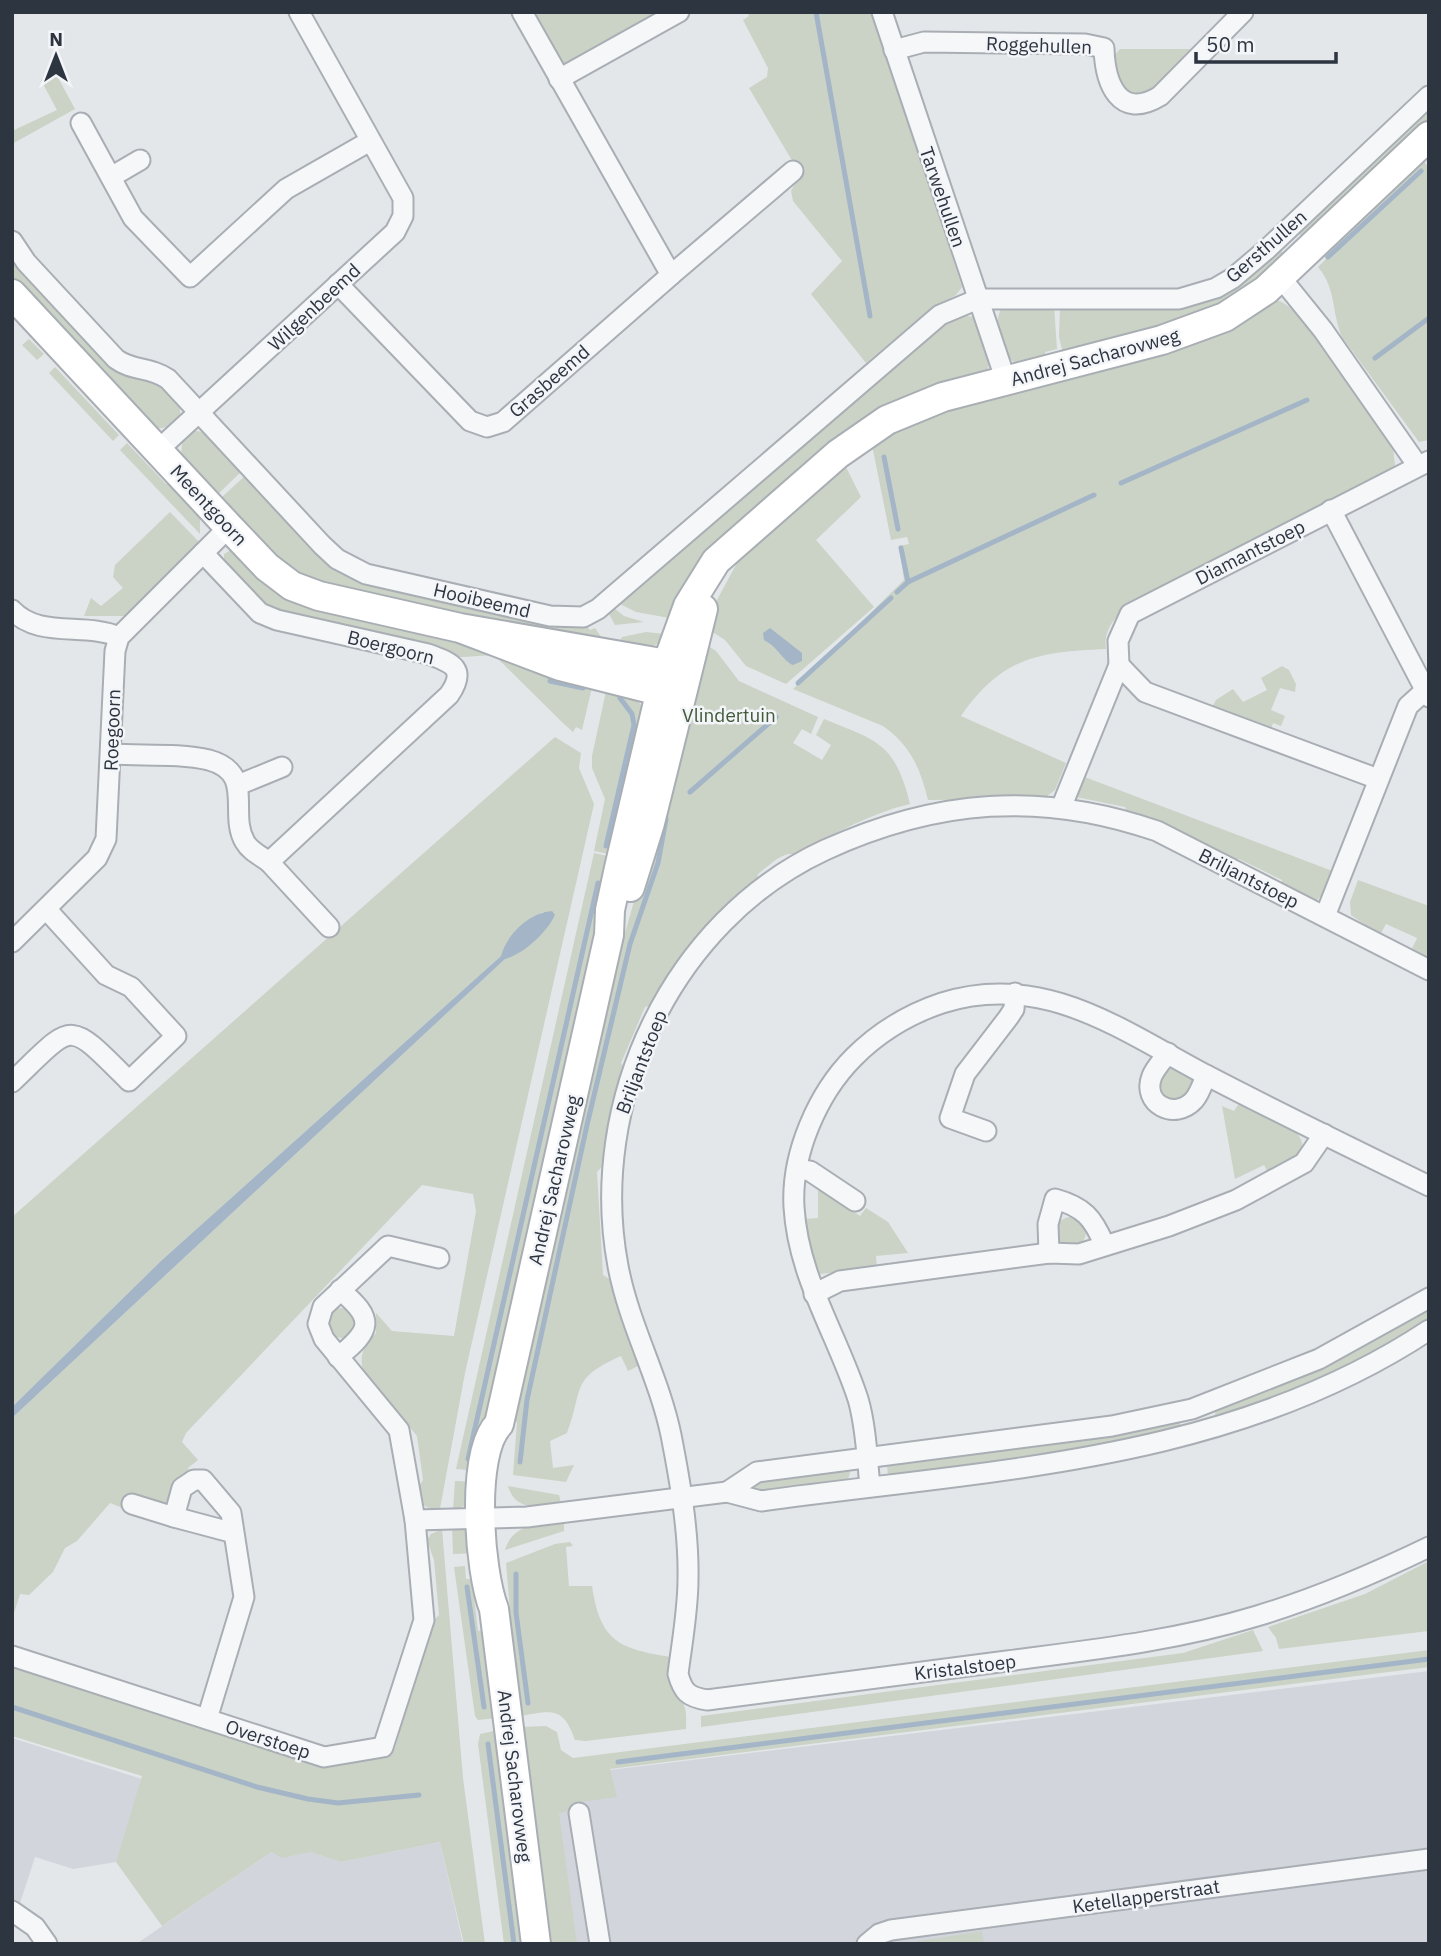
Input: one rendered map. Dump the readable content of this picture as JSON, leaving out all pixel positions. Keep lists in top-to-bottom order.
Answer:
{
  "streets": {
    "street": [
      "Roggehullen",
      "Tarwehullen",
      "Gersthullen",
      "Wilgenbeemd",
      "Andrej Sacharovweg",
      "Grasbeemd",
      "Meentgoorn",
      "Diamantstoep",
      "Hooibeemd",
      "Boergoorn",
      "Roegoorn",
      "Briljantstoep",
      "Kristalstoep",
      "Overstoep",
      "Ketellapperstraat"
    ]
  },
  "crossings": [
    ["Roggehullen", "Tarwehullen"],
    ["Tarwehullen", "Gersthullen"],
    ["Tarwehullen", "Andrej Sacharovweg"],
    ["Tarwehullen", "Hooibeemd"],
    ["Gersthullen", "Hooibeemd"],
    ["Wilgenbeemd", "Grasbeemd"],
    ["Wilgenbeemd", "Meentgoorn"],
    ["Wilgenbeemd", "Hooibeemd"],
    ["Andrej Sacharovweg", "Meentgoorn"],
    ["Andrej Sacharovweg", "Diamantstoep"],
    ["Diamantstoep", "Briljantstoep"],
    ["Briljantstoep", "Kristalstoep"]
  ],
  "parks": ["Vlindertuin"],
  "scale_bar": "50 m",
  "north": "top"
}
